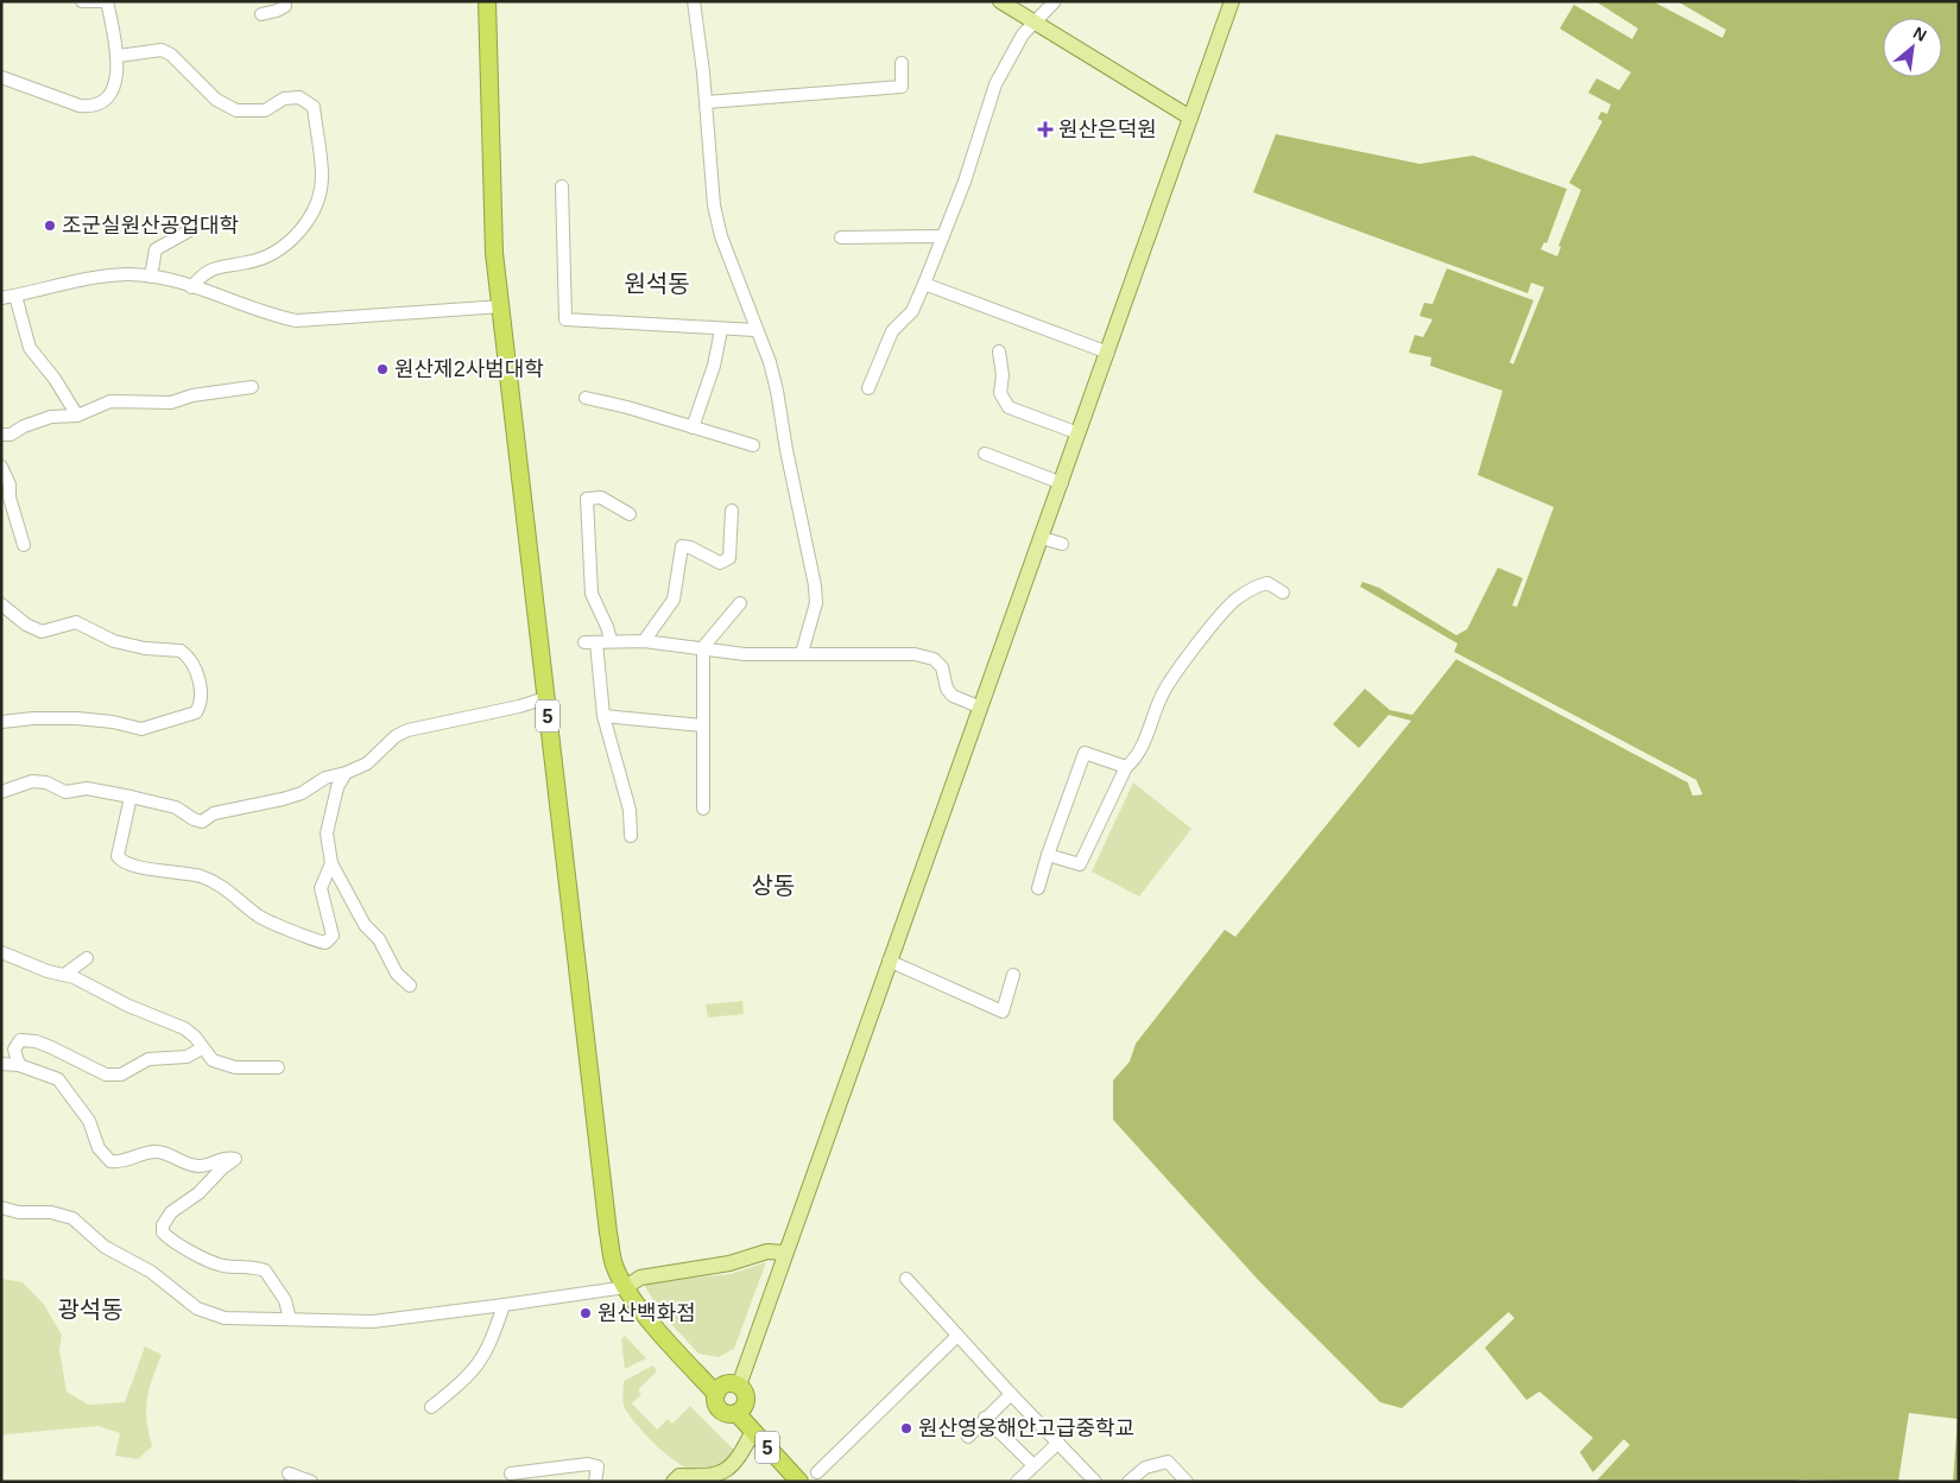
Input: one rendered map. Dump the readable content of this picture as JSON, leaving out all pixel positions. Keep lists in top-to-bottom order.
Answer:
{
  "streets": {
    "highway": ["5"]
  },
  "districts": ["원석동", "상동", "광석동"],
  "places": {
    "health": ["원산은덕원"],
    "other": [
      "조군실원산공업대학",
      "원산제2사범대학",
      "원산백화점",
      "원산영웅해안고급중학교"
    ]
  },
  "north": "top right"
}
